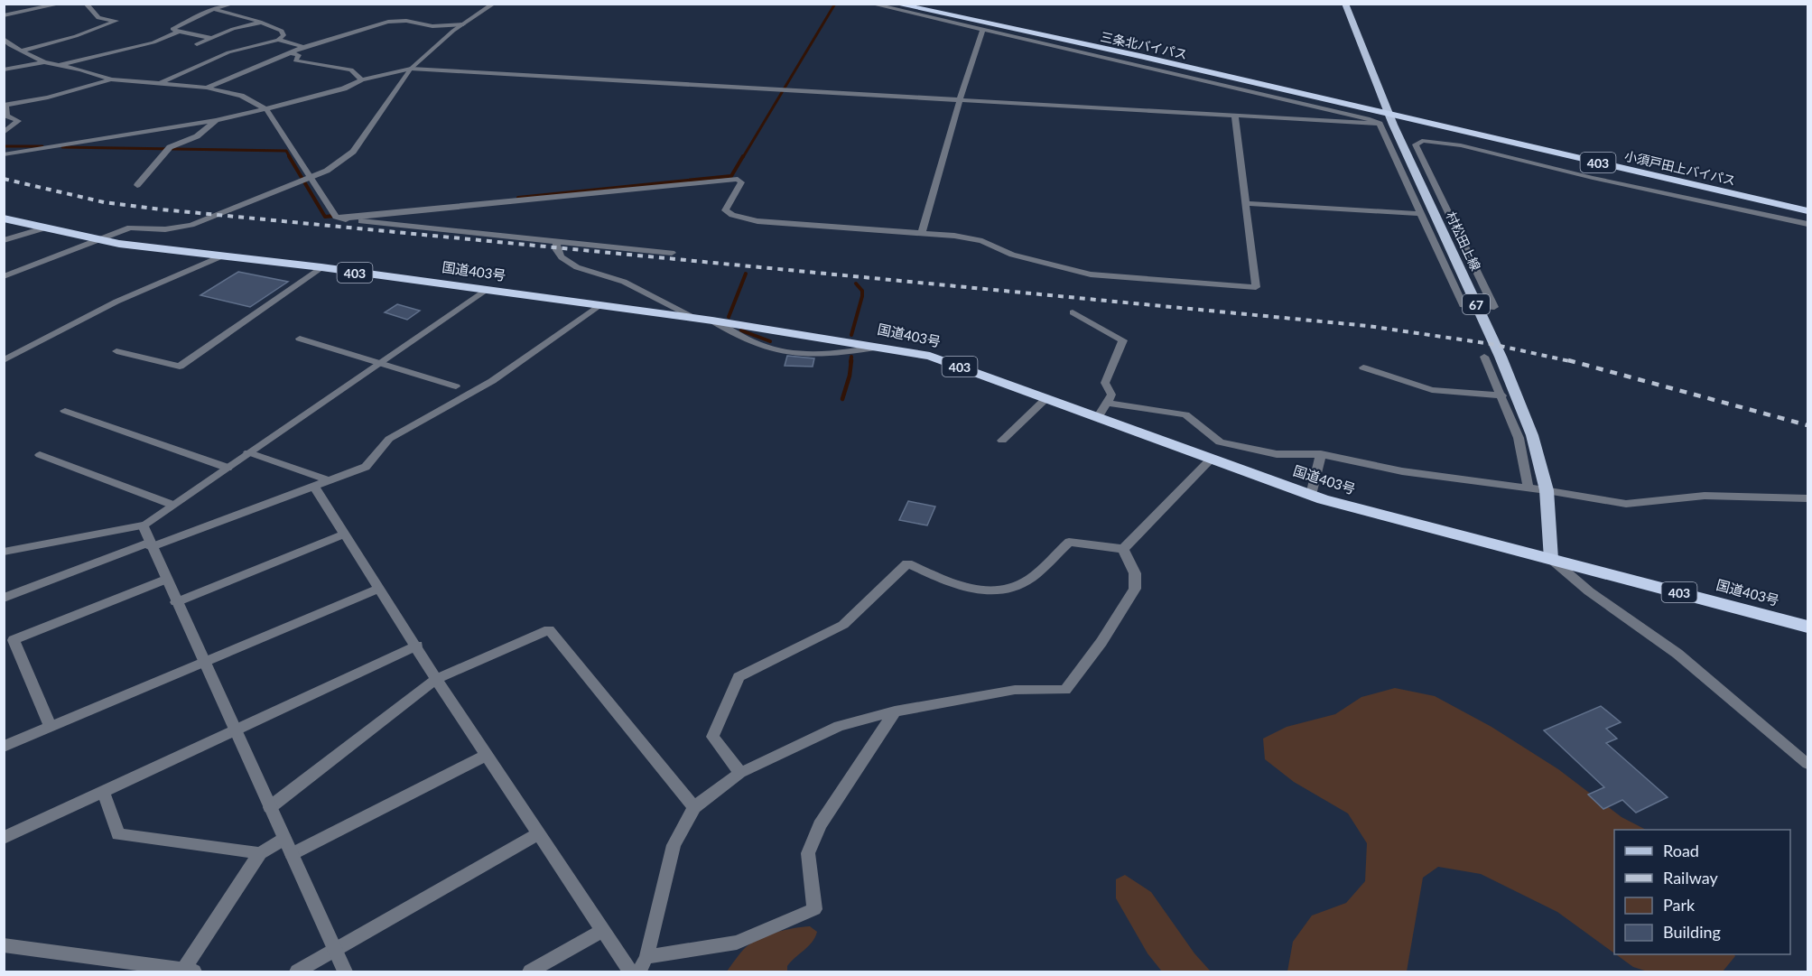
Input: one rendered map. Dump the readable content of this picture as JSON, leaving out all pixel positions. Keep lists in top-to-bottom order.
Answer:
{
  "streets": {
    "highway": [
      "三条北バイパス",
      "403",
      "小須戸田上バイパス",
      "国道403号"
    ],
    "main road": ["村松田上線", "67"]
  },
  "crossings": [
    ["三条北バイパス", "小須戸田上バイパス"],
    ["三条北バイパス", "村松田上線"],
    ["小須戸田上バイパス", "村松田上線"],
    ["村松田上線", "国道403号"]
  ],
  "legend": [
    "Road",
    "Railway",
    "Park",
    "Building"
  ]
}
